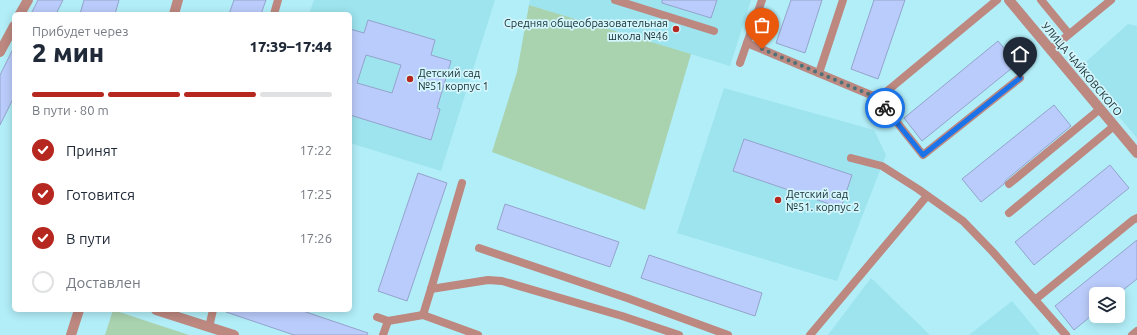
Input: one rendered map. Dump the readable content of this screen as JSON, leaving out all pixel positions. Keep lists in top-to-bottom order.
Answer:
{
  "streets": {
    "street": ["УЛИЦА ЧАЙКОВСКОГО"]
  },
  "places": ["Средняя общеобразовательная школа №46", "Детский сад №51 корпус 1", "Детский сад №51. корпус 2"],
  "page": {
    "heading": ["2 мин", "Прибудет через", "17:39–17:44"],
    "bar": "В пути · 80 m",
    "list": [
      ["Принят", "17:22"],
      ["Готовится", "17:25"],
      ["В пути", "17:26"],
      "Доставлен"
    ]
  }
}
